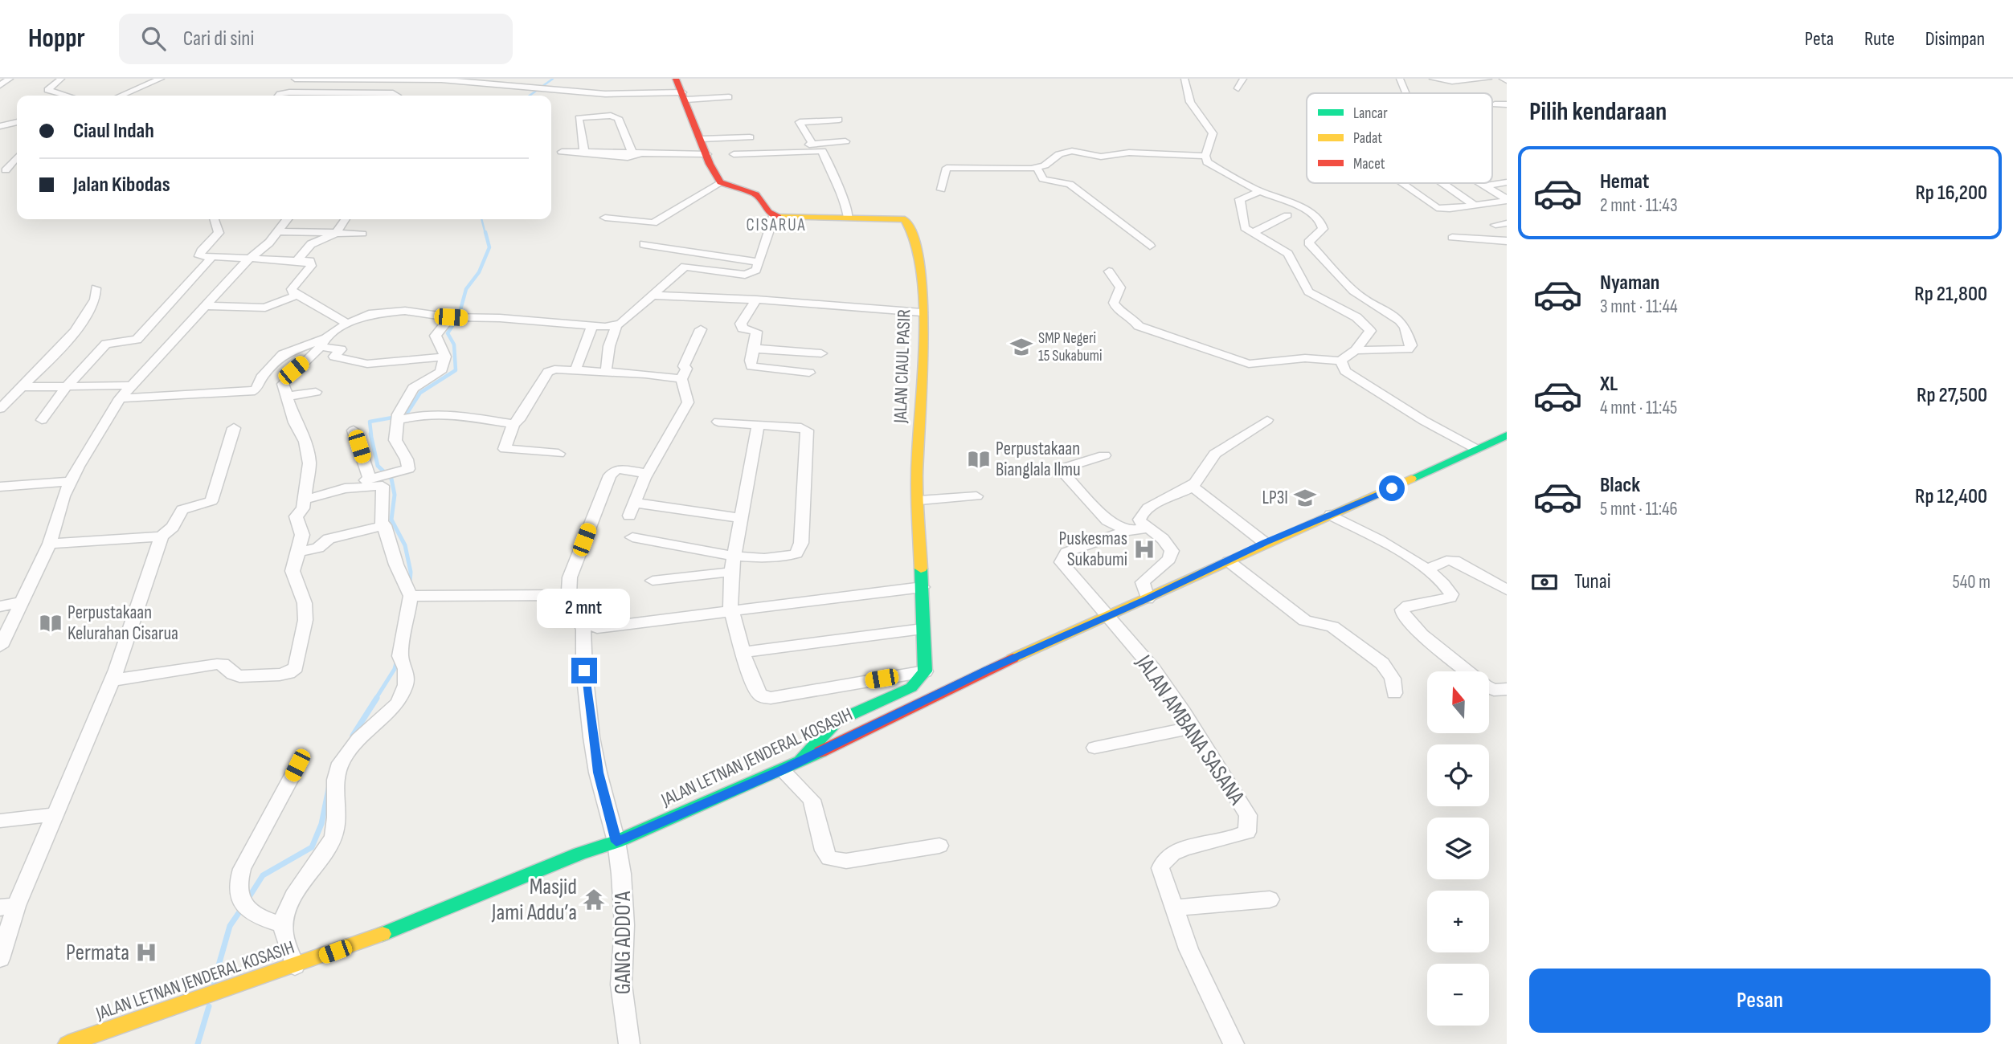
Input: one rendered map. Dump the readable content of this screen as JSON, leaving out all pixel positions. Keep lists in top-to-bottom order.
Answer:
{
  "streets": {
    "main road": ["JALAN CIAUL PASIR", "JALAN LETNAN JENDERAL KOSASIH"],
    "street": ["JALAN AMBANA SASANA", "GANG ADDO'A"]
  },
  "crossings": [
    ["JALAN AMBANA SASANA", "JALAN LETNAN JENDERAL KOSASIH"],
    ["JALAN LETNAN JENDERAL KOSASIH", "GANG ADDO'A"]
  ],
  "districts": ["CISARUA"],
  "places": {
    "school or university": ["SMP Negeri 15 Sukabumi", "LP3I"],
    "library": ["Perpustakaan Bianglala Ilmu", "Perpustakaan Kelurahan Cisarua"],
    "hospital": ["Puskesmas Sukabumi", "Permata"],
    "temple": ["Masjid Jami Addu’a"]
  },
  "legend": ["Lancar", "Padat", "Macet"],
  "north": "top",
  "page": {
    "header": "Hoppr",
    "search": "Cari di sini",
    "nav": ["Peta", "Rute", "Disimpan"],
    "heading": "Pilih kendaraan",
    "banner": ["Ciaul Indah", "Jalan Kibodas"],
    "list": [
      {
        "name": "Hemat",
        "note": "2 mnt · 11:43",
        "value": "Rp 16,200"
      },
      {
        "name": "Nyaman",
        "note": "3 mnt · 11:44",
        "value": "Rp 21,800"
      },
      {
        "name": "XL",
        "note": "4 mnt · 11:45",
        "value": "Rp 27,500"
      },
      {
        "name": "Black",
        "note": "5 mnt · 11:46",
        "value": "Rp 12,400"
      }
    ],
    "pay": ["Tunai", "540 m"],
    "bubble": "2 mnt",
    "map_buttons": ["+", "−"],
    "buttons": "Pesan"
  }
}
